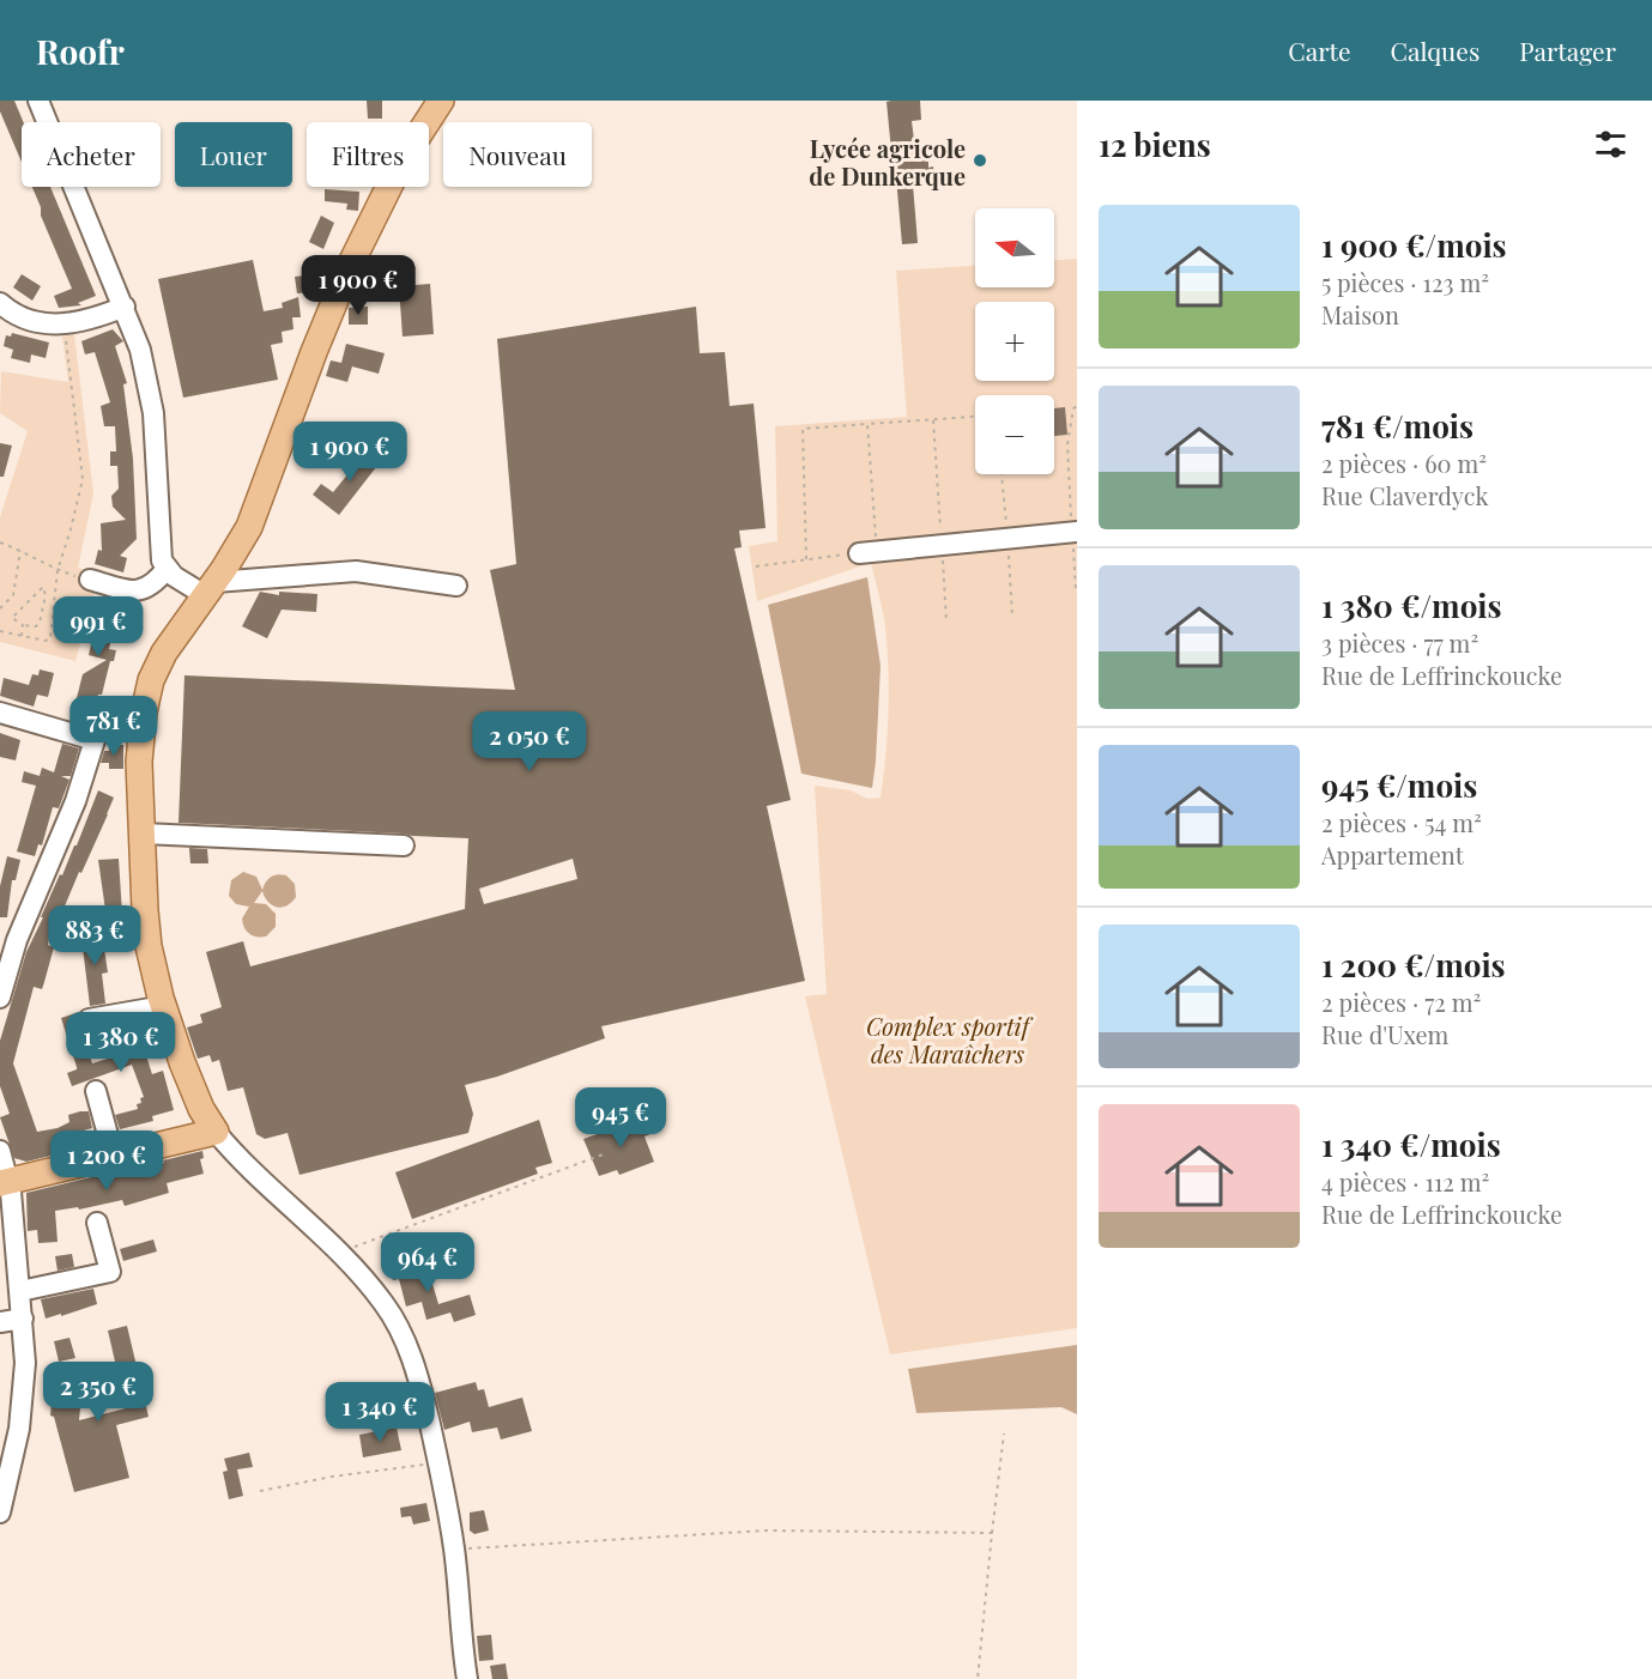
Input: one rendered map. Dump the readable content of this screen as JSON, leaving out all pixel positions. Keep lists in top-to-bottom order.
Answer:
{
  "parks": ["Complex sportif des Maraîchers"],
  "places": ["Lycée agricole de Dunkerque"],
  "north": "left",
  "page": {
    "header": "Roofr",
    "nav": ["Carte", "Calques", "Partager"],
    "heading": "12 biens",
    "chip": [
      "Acheter",
      "Louer",
      "Filtres",
      "Nouveau"
    ],
    "list": [
      {
        "name": "1 900 €/mois",
        "note": "5 pièces · 123 m² · Maison"
      },
      {
        "name": "781 €/mois",
        "note": "2 pièces · 60 m² · Rue Claverdyck"
      },
      {
        "name": "1 380 €/mois",
        "note": "3 pièces · 77 m² · Rue de Leffrinckoucke"
      },
      {
        "name": "945 €/mois",
        "note": "2 pièces · 54 m² · Appartement"
      },
      {
        "name": "1 200 €/mois",
        "note": "2 pièces · 72 m² · Rue d'Uxem"
      },
      {
        "name": "1 340 €/mois",
        "note": "4 pièces · 112 m² · Rue de Leffrinckoucke"
      }
    ],
    "map_buttons": ["+", "−"],
    "price": [
      "1 900 €",
      "1 900 €",
      "991 €",
      "781 €",
      "2 050 €",
      "883 €",
      "1 380 €",
      "945 €",
      "1 200 €",
      "964 €",
      "2 350 €",
      "1 340 €"
    ]
  }
}
